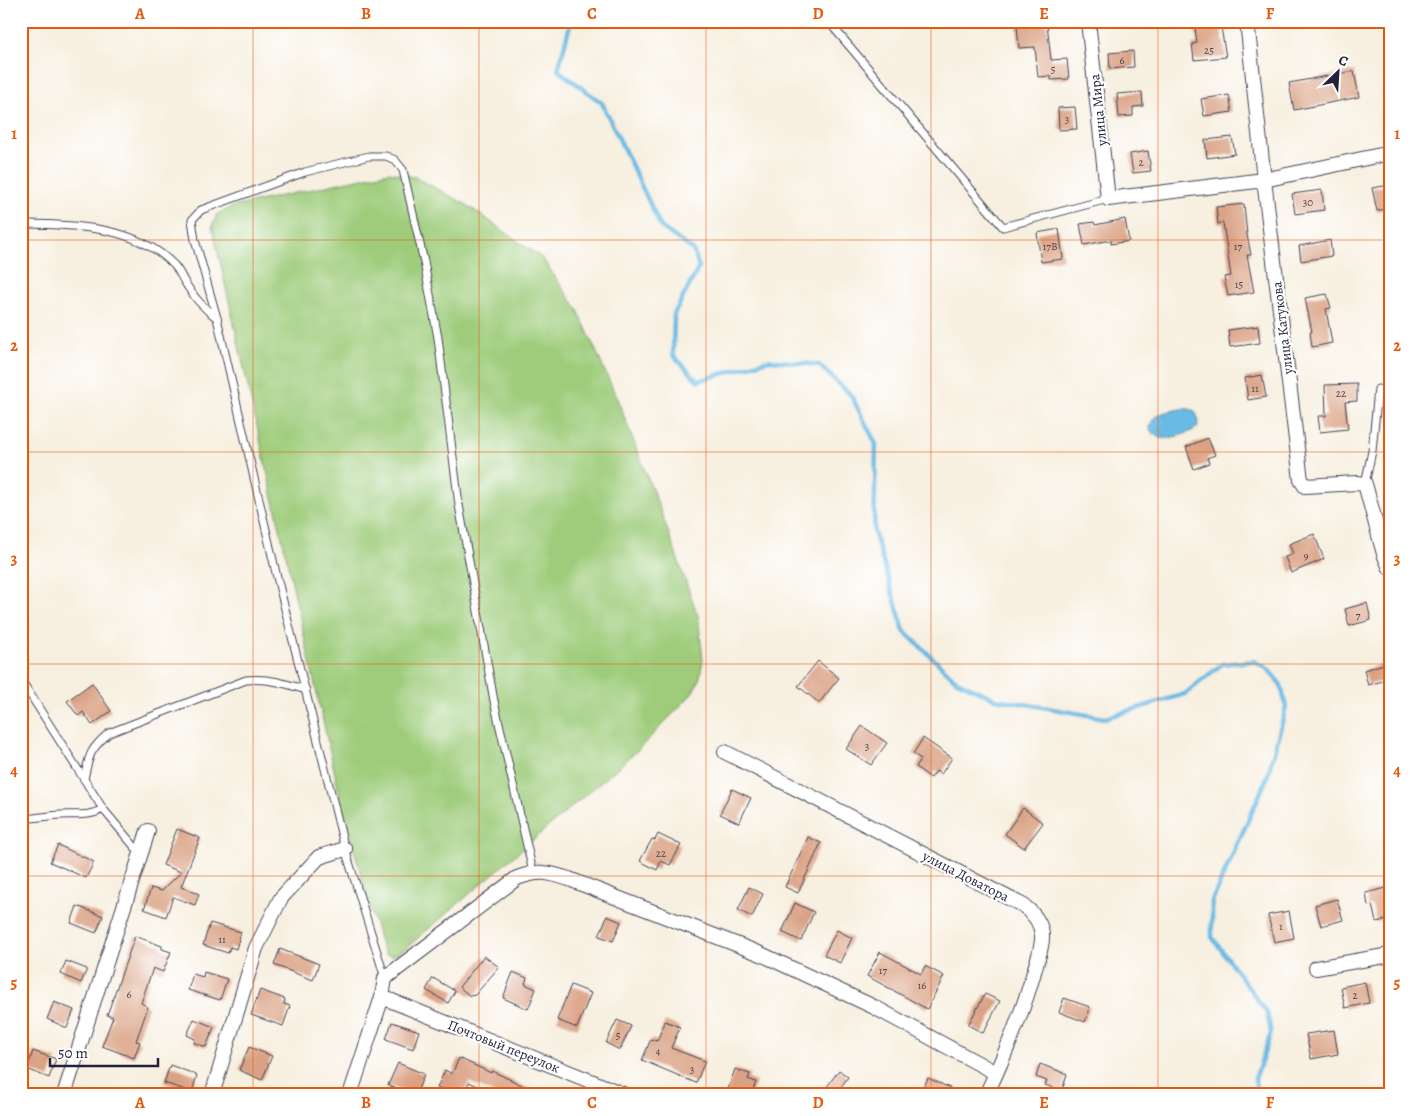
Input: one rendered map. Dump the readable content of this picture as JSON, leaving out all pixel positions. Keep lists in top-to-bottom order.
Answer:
{
  "streets": {
    "street": [
      "улица Мира",
      "улица Катукова",
      "улица Доватора",
      "Почтовый переулок"
    ]
  },
  "house_numbers": [
    "25",
    "6",
    "5",
    "3",
    "2",
    "30",
    "17В",
    "17",
    "15",
    "11",
    "22",
    "9",
    "7",
    "3",
    "22",
    "1",
    "11",
    "17",
    "16",
    "6",
    "2",
    "5",
    "4",
    "3"
  ],
  "scale_bar": "50 m",
  "north": "top right",
  "grid": {
    "columns": [
      "A",
      "B",
      "C",
      "D",
      "E",
      "F"
    ],
    "rows": [
      "1",
      "2",
      "3",
      "4",
      "5"
    ]
  }
}
